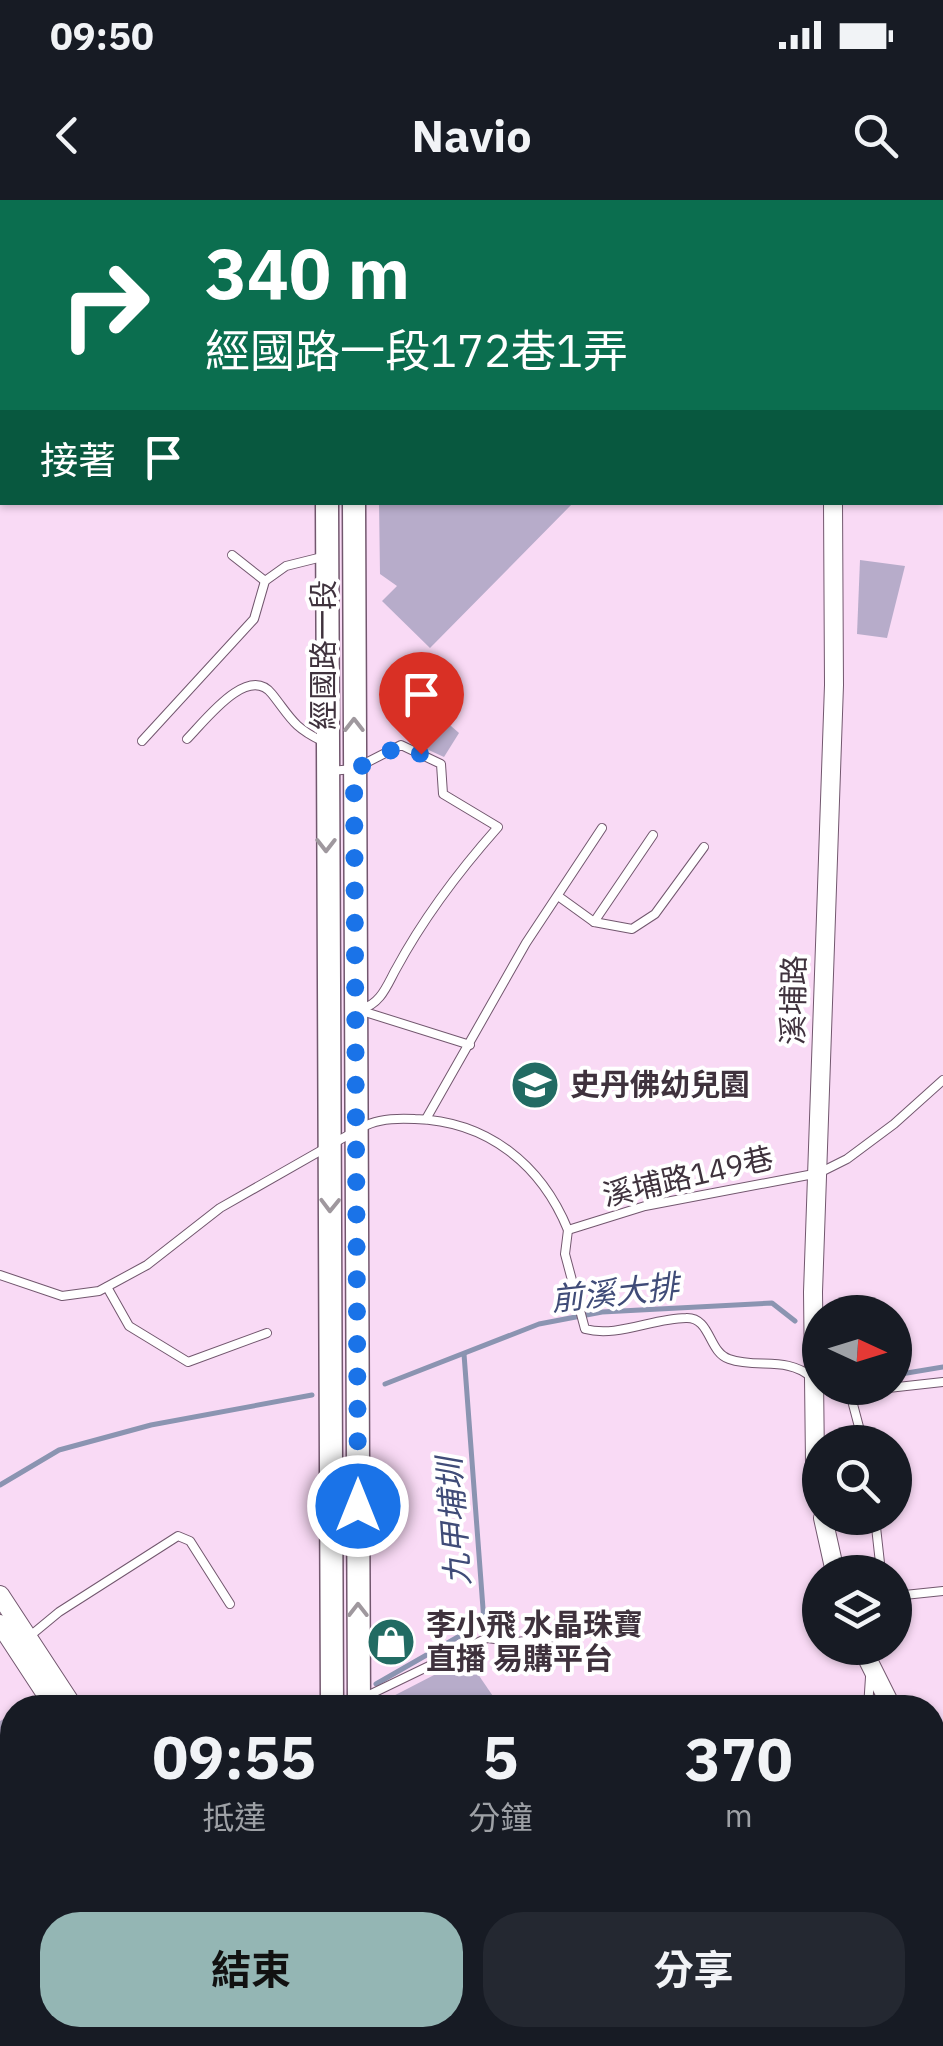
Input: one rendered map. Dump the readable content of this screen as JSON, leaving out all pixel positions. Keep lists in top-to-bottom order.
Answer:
{
  "streets": {
    "main road": ["經國路一段"],
    "street": ["溪埔路"],
    "lane": ["溪埔路149巷"]
  },
  "crossings": [
    ["溪埔路", "溪埔路149巷"]
  ],
  "water": ["前溪大排", "九甲埔圳"],
  "places": {
    "school or university": ["史丹佛幼兒園"],
    "shop": ["李小飛 水晶珠寶 直播 易購平台"]
  },
  "north": "right",
  "page": {
    "status": "09:50",
    "header": "Navio",
    "turn": ["340 m", "經國路一段172巷1弄"],
    "then": "接著",
    "eta": [
      "09:55",
      "抵達",
      "5",
      "分鐘",
      "370",
      "m"
    ],
    "buttons": ["結束", "分享"]
  }
}
